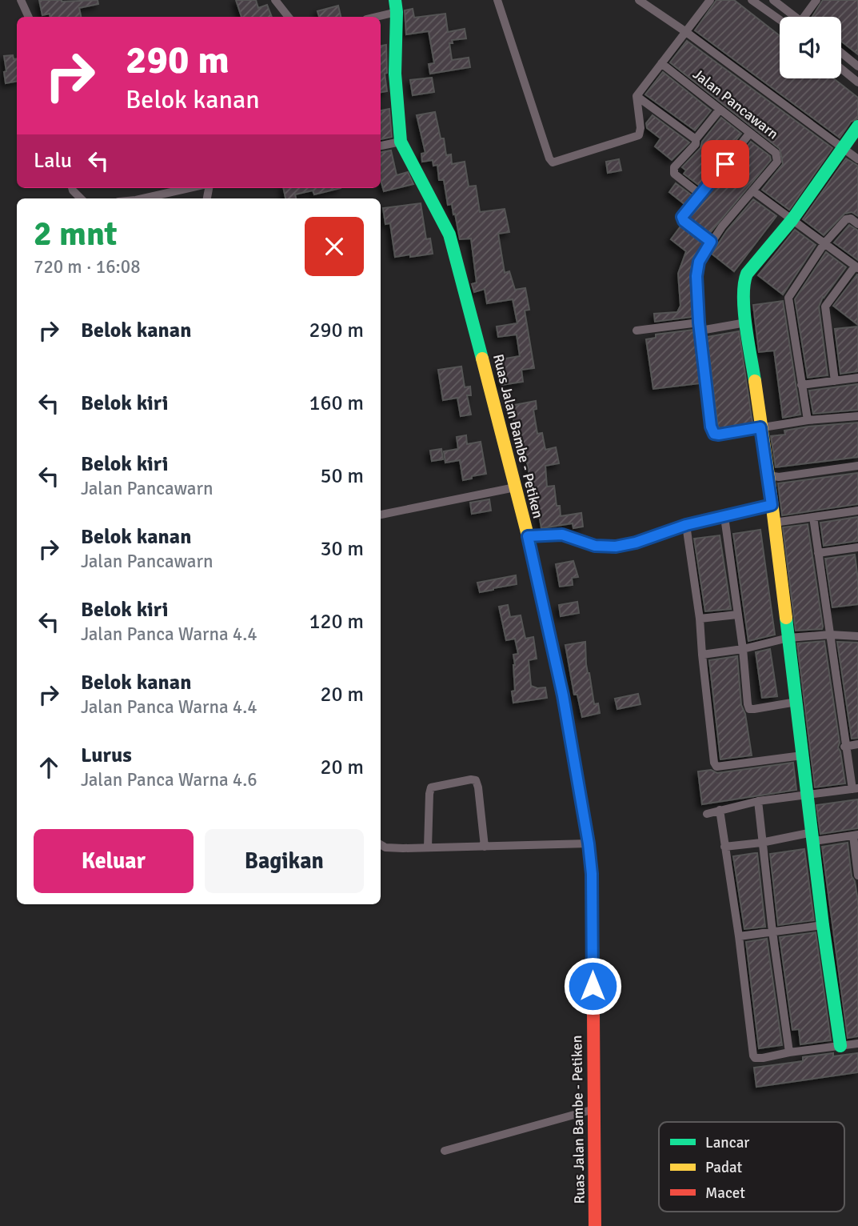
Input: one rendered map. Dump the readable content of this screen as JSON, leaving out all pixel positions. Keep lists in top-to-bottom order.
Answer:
{
  "streets": {
    "main road": ["Ruas Jalan Bambe - Petiken"],
    "street": ["Jalan Pancawarn"]
  },
  "legend": ["Lancar", "Padat", "Macet"],
  "page": {
    "turn": ["290 m", "Belok kanan"],
    "then": "Lalu",
    "heading": ["2 mnt", "720 m · 16:08"],
    "list": [
      {
        "name": "Belok kanan",
        "value": "290 m"
      },
      {
        "name": "Belok kiri",
        "value": "160 m"
      },
      {
        "name": "Belok kiri",
        "note": "Jalan Pancawarn",
        "value": "50 m"
      },
      {
        "name": "Belok kanan",
        "note": "Jalan Pancawarn",
        "value": "30 m"
      },
      {
        "name": "Belok kiri",
        "note": "Jalan Panca Warna 4.4",
        "value": "120 m"
      },
      {
        "name": "Belok kanan",
        "note": "Jalan Panca Warna 4.4",
        "value": "20 m"
      },
      {
        "name": "Lurus",
        "note": "Jalan Panca Warna 4.6",
        "value": "20 m"
      }
    ],
    "buttons": ["Keluar", "Bagikan"]
  }
}
